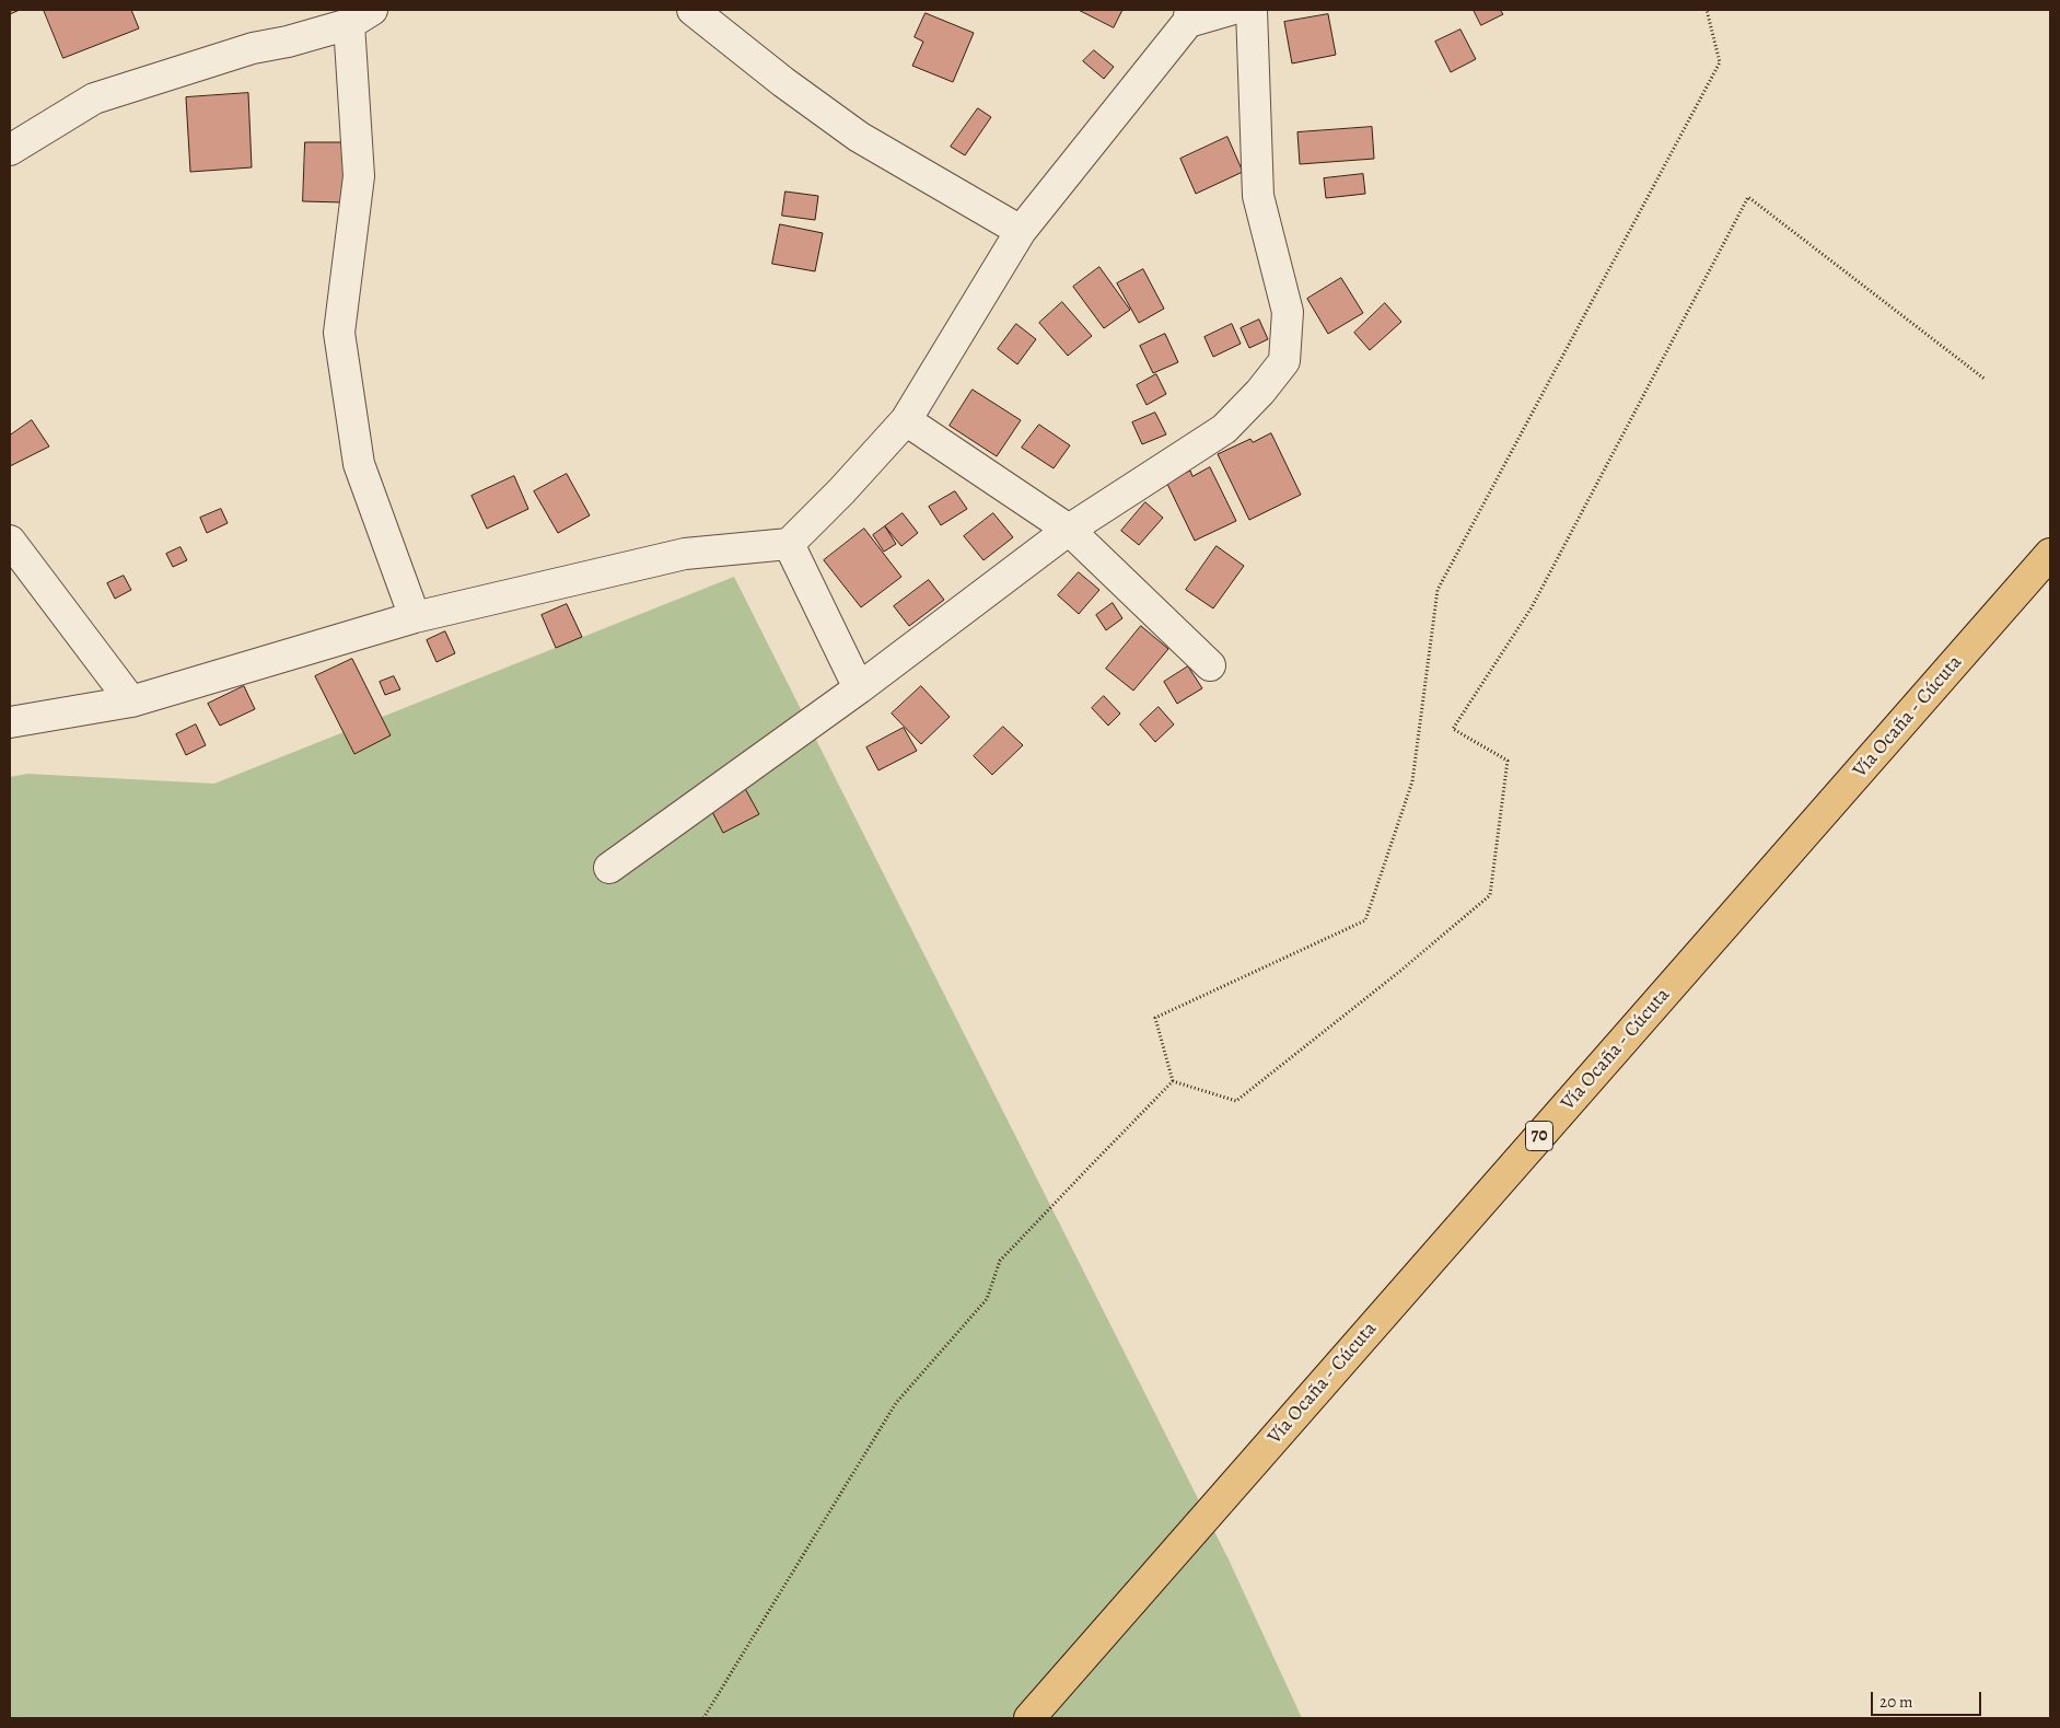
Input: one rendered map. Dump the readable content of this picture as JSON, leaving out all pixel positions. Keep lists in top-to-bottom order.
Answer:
{
  "streets": {
    "main road": ["Vía Ocaña - Cúcuta", "70"]
  },
  "scale_bar": "20 m"
}
